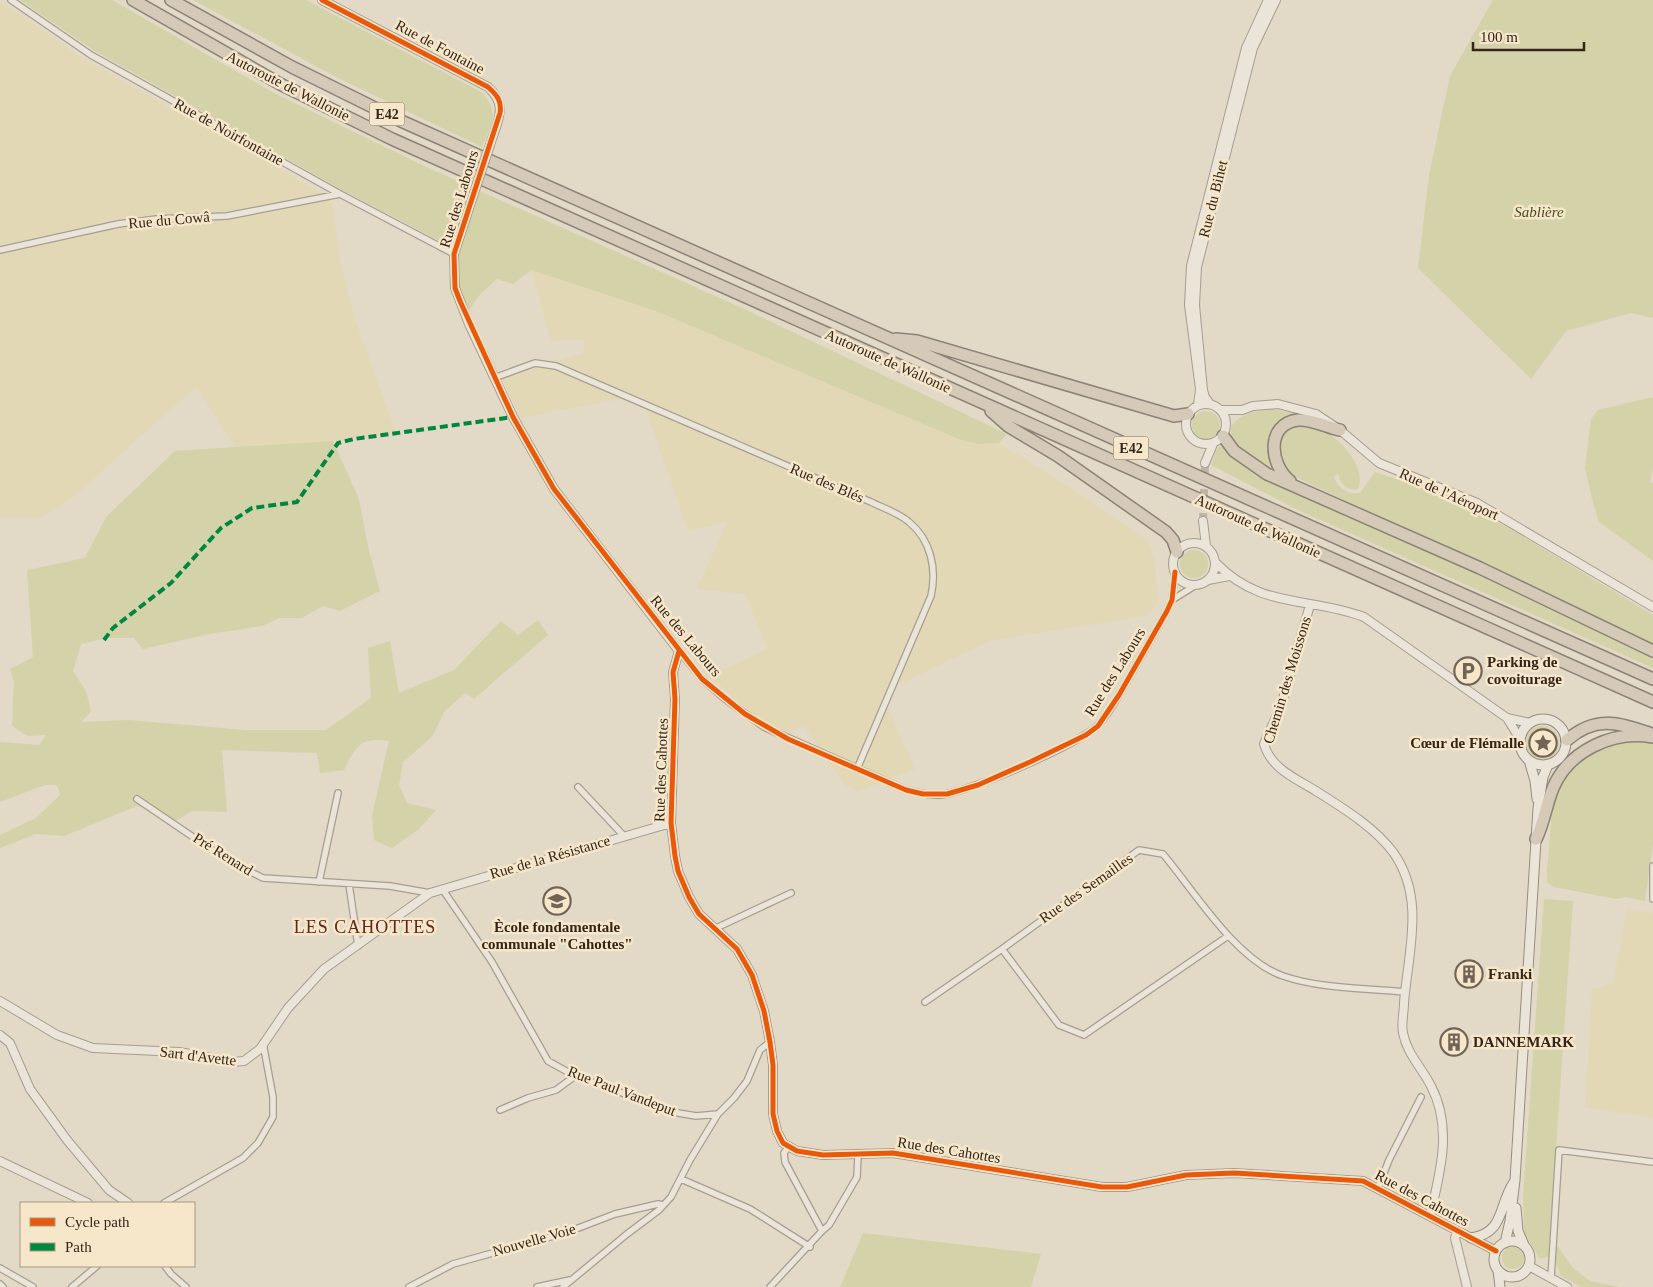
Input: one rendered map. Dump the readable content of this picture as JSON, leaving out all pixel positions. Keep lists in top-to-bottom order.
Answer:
{
  "streets": {
    "highway": ["Autoroute de Wallonie", "E42"],
    "street": [
      "Rue de Fontaine",
      "Rue de Noirfontaine",
      "Rue des Labours",
      "Rue du Bihet",
      "Rue du Cowâ",
      "Rue des Blés",
      "Rue de l'Aéroport",
      "Chemin des Moissons",
      "Rue des Cahottes",
      "Pré Renard",
      "Rue de la Résistance",
      "Rue des Semailles",
      "Sart d'Avette",
      "Rue Paul Vandeput",
      "Nouvelle Voie"
    ]
  },
  "crossings": [
    ["Rue de Fontaine", "Rue des Labours"],
    ["Rue de Noirfontaine", "Rue des Labours"],
    ["Rue de Noirfontaine", "Rue du Cowâ"],
    ["Rue des Labours", "Rue des Blés"],
    ["Rue des Labours", "Rue des Cahottes"],
    ["Rue du Bihet", "Rue de l'Aéroport"],
    ["Chemin des Moissons", "Rue des Cahottes"],
    ["Chemin des Moissons", "Rue des Semailles"],
    ["Rue des Cahottes", "Rue de la Résistance"],
    ["Pré Renard", "Rue de la Résistance"],
    ["Pré Renard", "Sart d'Avette"],
    ["Rue de la Résistance", "Sart d'Avette"],
    ["Rue de la Résistance", "Rue Paul Vandeput"]
  ],
  "districts": ["LES CAHOTTES"],
  "parks": ["Sablière"],
  "places": {
    "parking": ["Parking de covoiturage"],
    "place": ["Cœur de Flémalle"],
    "school or university": ["Ècole fondamentale communale \"Cahottes\""],
    "building": ["Franki", "DANNEMARK"]
  },
  "legend": ["Cycle path", "Path"],
  "scale_bar": "100 m"
}
